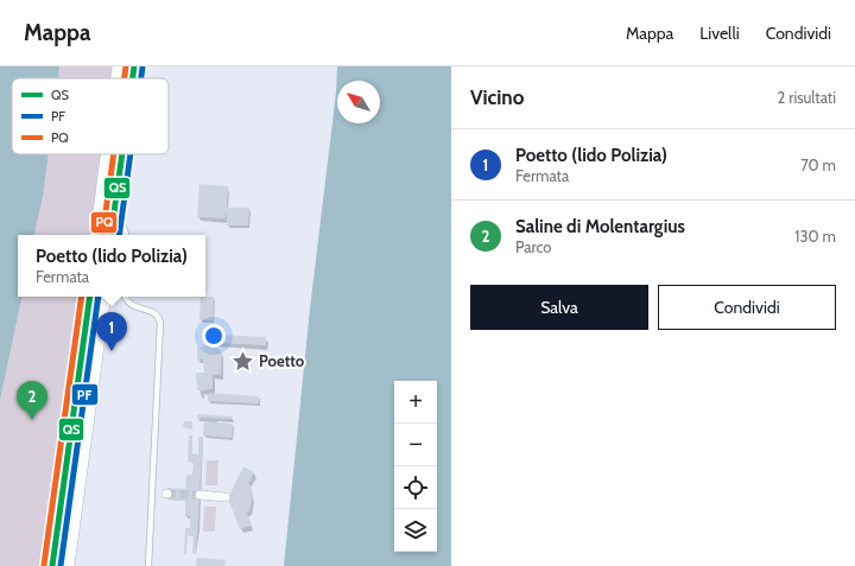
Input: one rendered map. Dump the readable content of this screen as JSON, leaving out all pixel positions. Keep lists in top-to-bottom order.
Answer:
{
  "places": {
    "place": ["Poetto"]
  },
  "lines": ["transit line QS", "transit line PQ", "transit line PF"],
  "legend": ["QS", "PF", "PQ"],
  "north": "top left",
  "page": {
    "header": "Mappa",
    "nav": ["Mappa", "Livelli", "Condividi"],
    "heading": ["Vicino", "2 risultati"],
    "list": [
      {
        "mark": "1",
        "name": "Poetto (lido Polizia)",
        "note": "Fermata",
        "value": "70 m"
      },
      {
        "mark": "2",
        "name": "Saline di Molentargius",
        "note": "Parco",
        "value": "130 m"
      }
    ],
    "popup": ["Poetto (lido Polizia)", "Fermata"],
    "buttons": ["Salva", "Condividi"],
    "pins": ["1", "2"],
    "map_buttons": ["+", "−"]
  }
}
